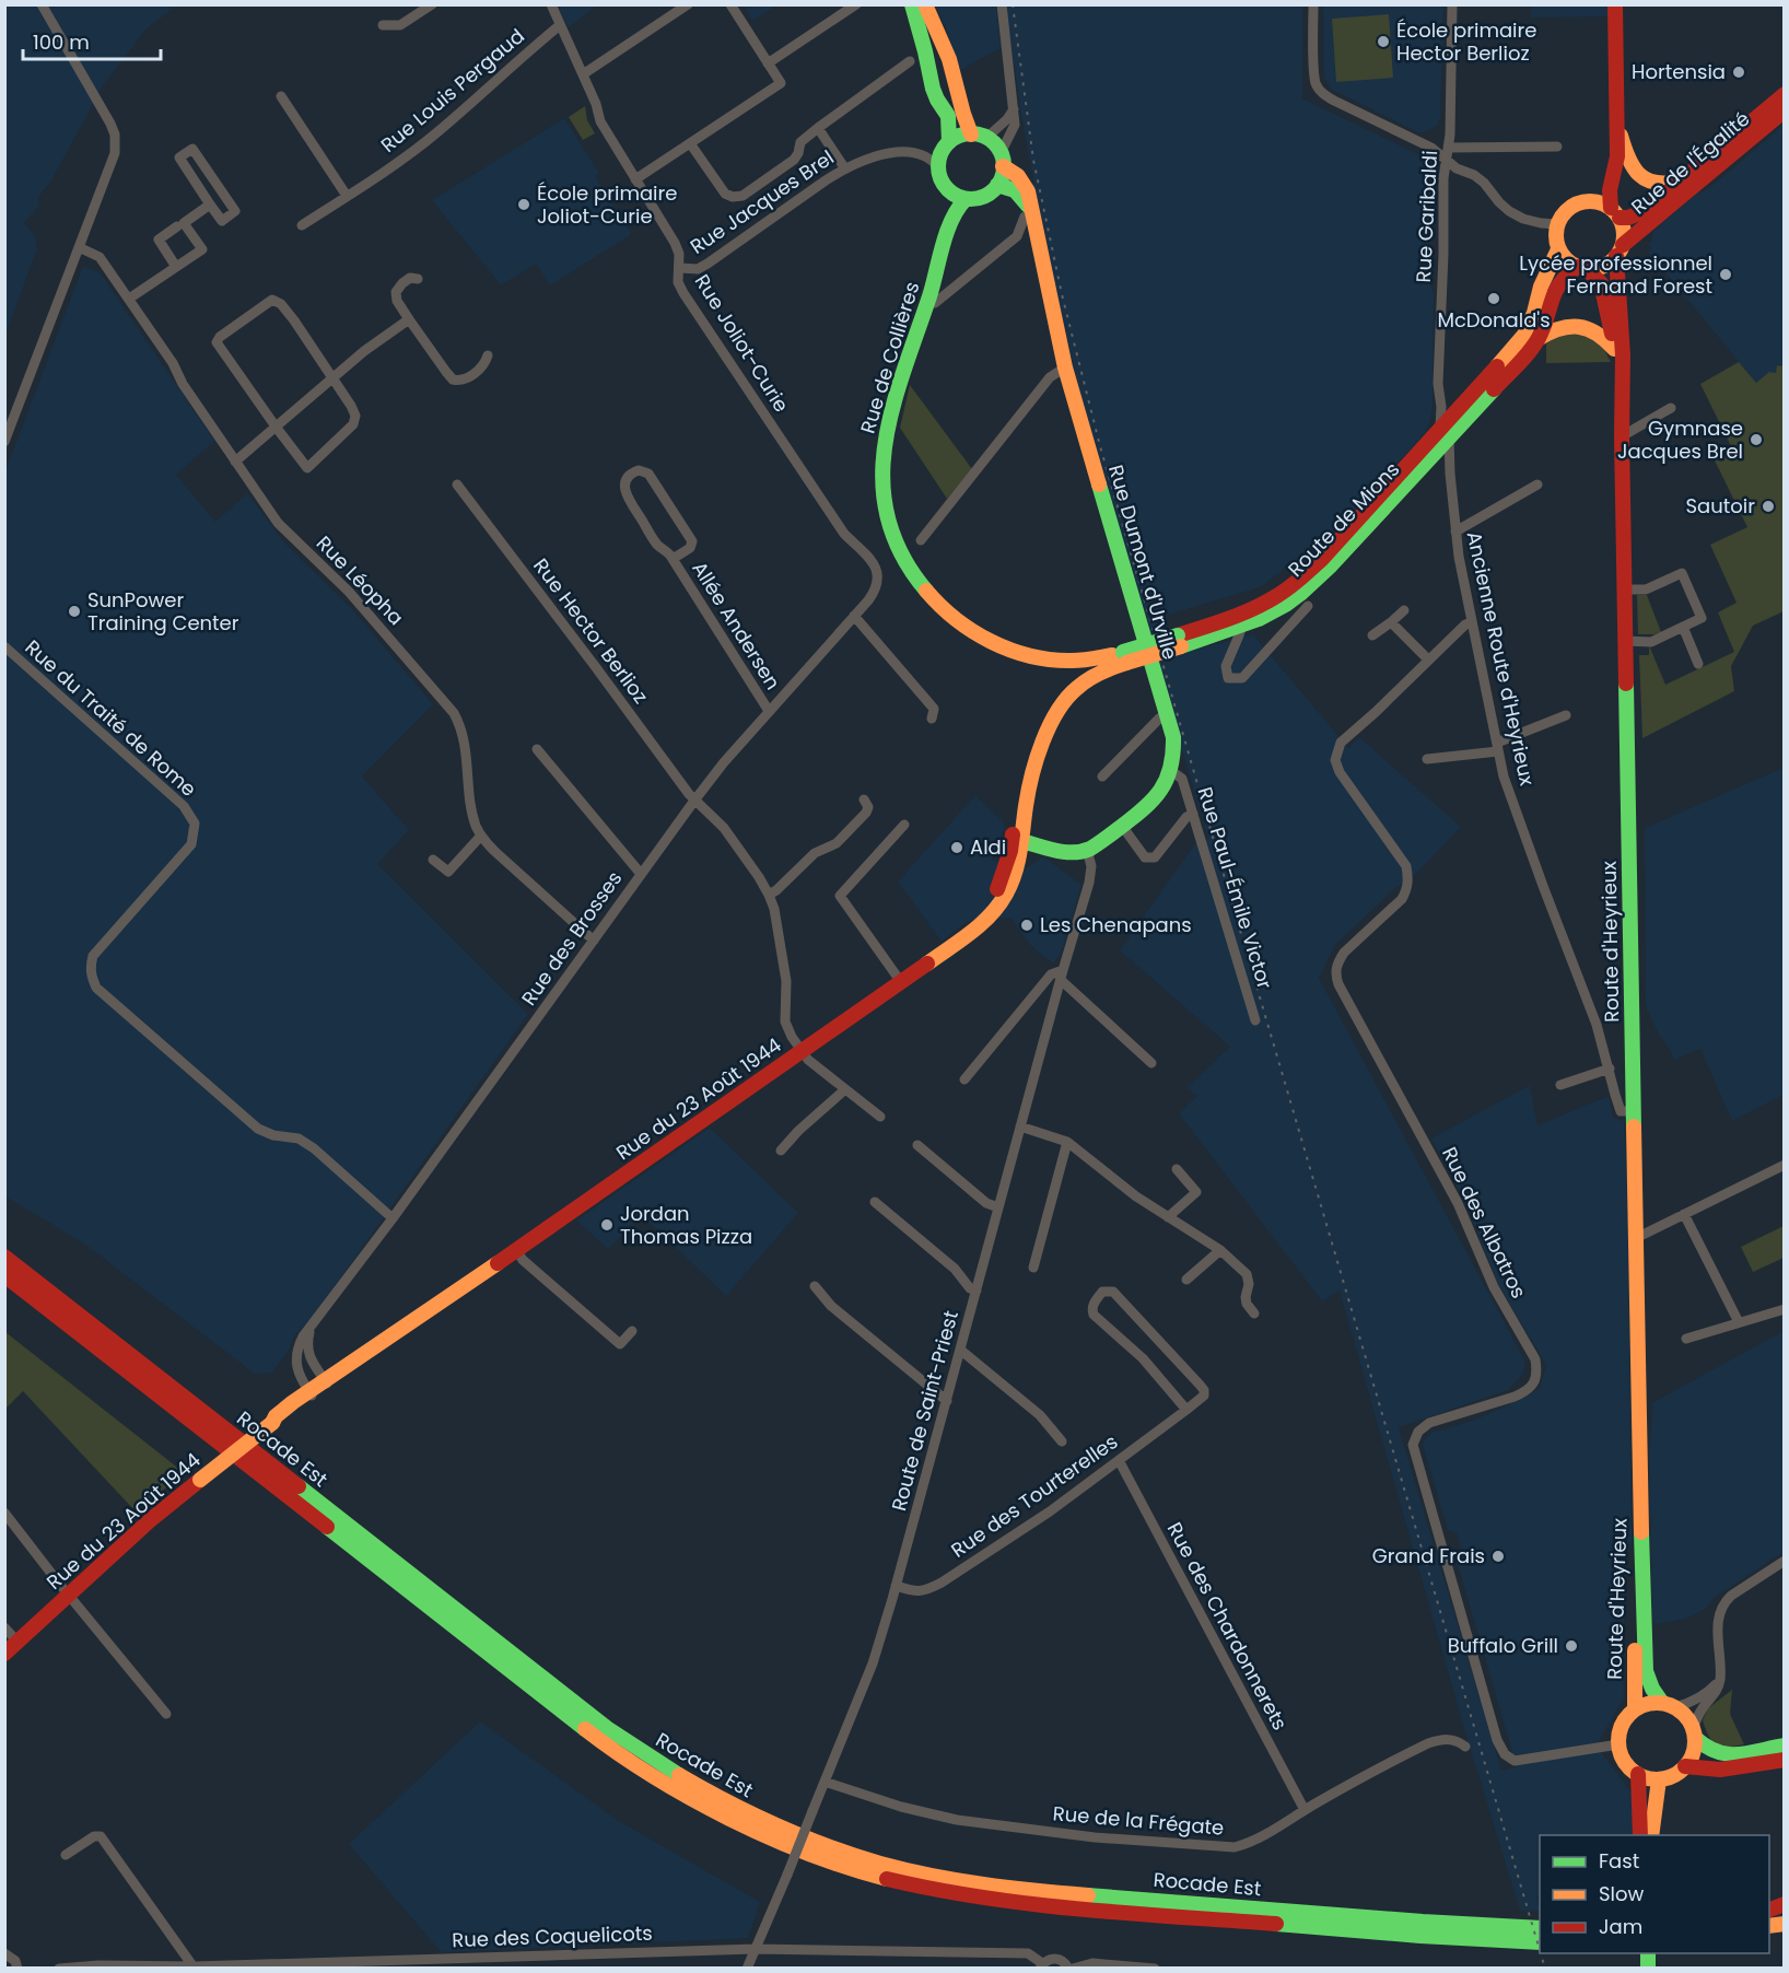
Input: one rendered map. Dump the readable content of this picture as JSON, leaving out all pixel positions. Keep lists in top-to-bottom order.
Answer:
{
  "streets": {
    "main road": [
      "Rue de l'Égalité",
      "Rue de Collières",
      "Route de Mions",
      "Rue Dumont d'Urville",
      "Route d'Heyrieux",
      "Rue du 23 Août 1944",
      "Rocade Est"
    ],
    "street": [
      "Rue Louis Pergaud",
      "Rue Jacques Brel",
      "Rue Garibaldi",
      "Rue Joliot-Curie",
      "Rue Léopha",
      "Allée Andersen",
      "Rue Hector Berlioz",
      "Ancienne Route d'Heyrieux",
      "Rue du Traité de Rome",
      "Rue Paul-Émile Victor",
      "Rue des Brosses",
      "Rue des Albatros",
      "Route de Saint-Priest",
      "Rue des Tourterelles",
      "Rue des Chardonnerets",
      "Rue de la Frégate",
      "Rue des Coquelicots"
    ]
  },
  "crossings": [
    ["Rue Louis Pergaud", "Rue Joliot-Curie"],
    ["Rue de l'Égalité", "Route de Mions"],
    ["Rue de l'Égalité", "Route d'Heyrieux"],
    ["Rue Jacques Brel", "Rue Joliot-Curie"],
    ["Rue Jacques Brel", "Rue de Collières"],
    ["Rue Jacques Brel", "Rue Dumont d'Urville"],
    ["Rue Garibaldi", "Route de Mions"],
    ["Rue Garibaldi", "Ancienne Route d'Heyrieux"],
    ["Rue Joliot-Curie", "Rue des Brosses"],
    ["Rue de Collières", "Route de Mions"],
    ["Rue de Collières", "Rue Dumont d'Urville"],
    ["Rue de Collières", "Rue du 23 Août 1944"],
    ["Route de Mions", "Ancienne Route d'Heyrieux"],
    ["Route de Mions", "Route d'Heyrieux"],
    ["Route de Mions", "Rue du 23 Août 1944"],
    ["Rue Dumont d'Urville", "Rue Paul-Émile Victor"],
    ["Rue Dumont d'Urville", "Route de Saint-Priest"],
    ["Rue Léopha", "Rue des Brosses"],
    ["Allée Andersen", "Rue des Brosses"],
    ["Rue Hector Berlioz", "Rue des Brosses"],
    ["Rue Hector Berlioz", "Rue du 23 Août 1944"],
    ["Ancienne Route d'Heyrieux", "Route d'Heyrieux"],
    ["Ancienne Route d'Heyrieux", "Rue des Albatros"],
    ["Rue du Traité de Rome", "Rue des Brosses"],
    ["Rue des Brosses", "Rue du 23 Août 1944"],
    ["Route d'Heyrieux", "Rue des Albatros"],
    ["Route de Saint-Priest", "Rue des Tourterelles"],
    ["Route de Saint-Priest", "Rue de la Frégate"],
    ["Route de Saint-Priest", "Rue des Coquelicots"],
    ["Rue des Tourterelles", "Rue des Chardonnerets"],
    ["Rue des Chardonnerets", "Rue de la Frégate"]
  ],
  "places": [
    "École primaire Hector Berlioz",
    "Hortensia",
    "École primaire Joliot-Curie",
    "Lycée professionnel Fernand Forest",
    "McDonald's",
    "Gymnase Jacques Brel",
    "Sautoir",
    "SunPower Training Center",
    "Aldi",
    "Les Chenapans",
    "Jordan Thomas Pizza",
    "Grand Frais",
    "Buffalo Grill"
  ],
  "legend": ["Fast", "Slow", "Jam"],
  "scale_bar": "100 m"
}
